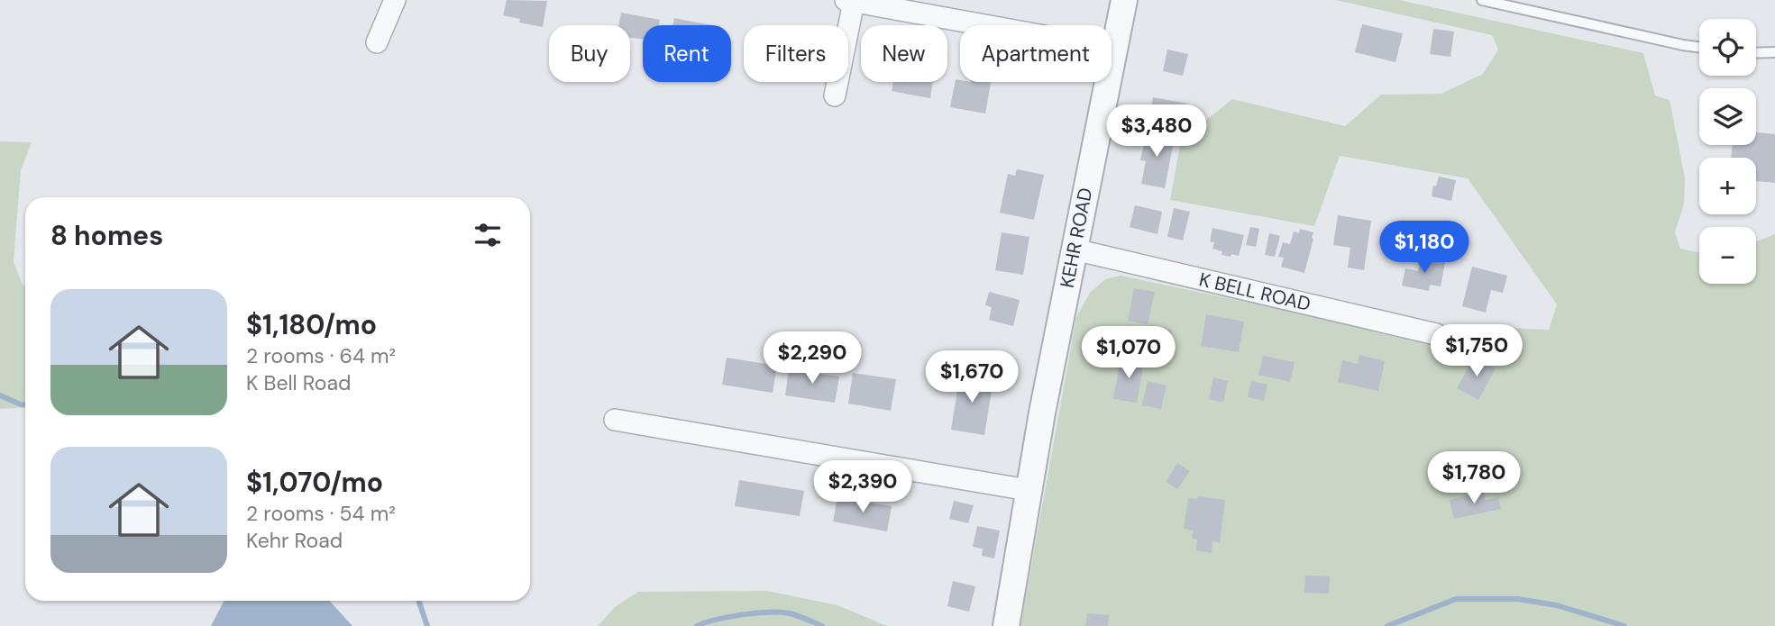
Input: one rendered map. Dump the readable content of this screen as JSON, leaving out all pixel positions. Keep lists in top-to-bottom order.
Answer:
{
  "streets": {
    "street": ["KEHR ROAD", "K BELL ROAD"]
  },
  "crossings": [
    ["KEHR ROAD", "K BELL ROAD"]
  ],
  "page": {
    "map_buttons": ["+", "−"],
    "chip": [
      "Buy",
      "Rent",
      "Filters",
      "New",
      "Apartment"
    ],
    "price": [
      "$3,480",
      "$1,180",
      "$1,750",
      "$1,070",
      "$2,290",
      "$1,670",
      "$1,780",
      "$2,390"
    ],
    "heading": "8 homes",
    "list": [
      {
        "name": "$1,180/mo",
        "note": "2 rooms · 64 m² · K Bell Road"
      },
      {
        "name": "$1,070/mo",
        "note": "2 rooms · 54 m² · Kehr Road"
      }
    ]
  }
}
